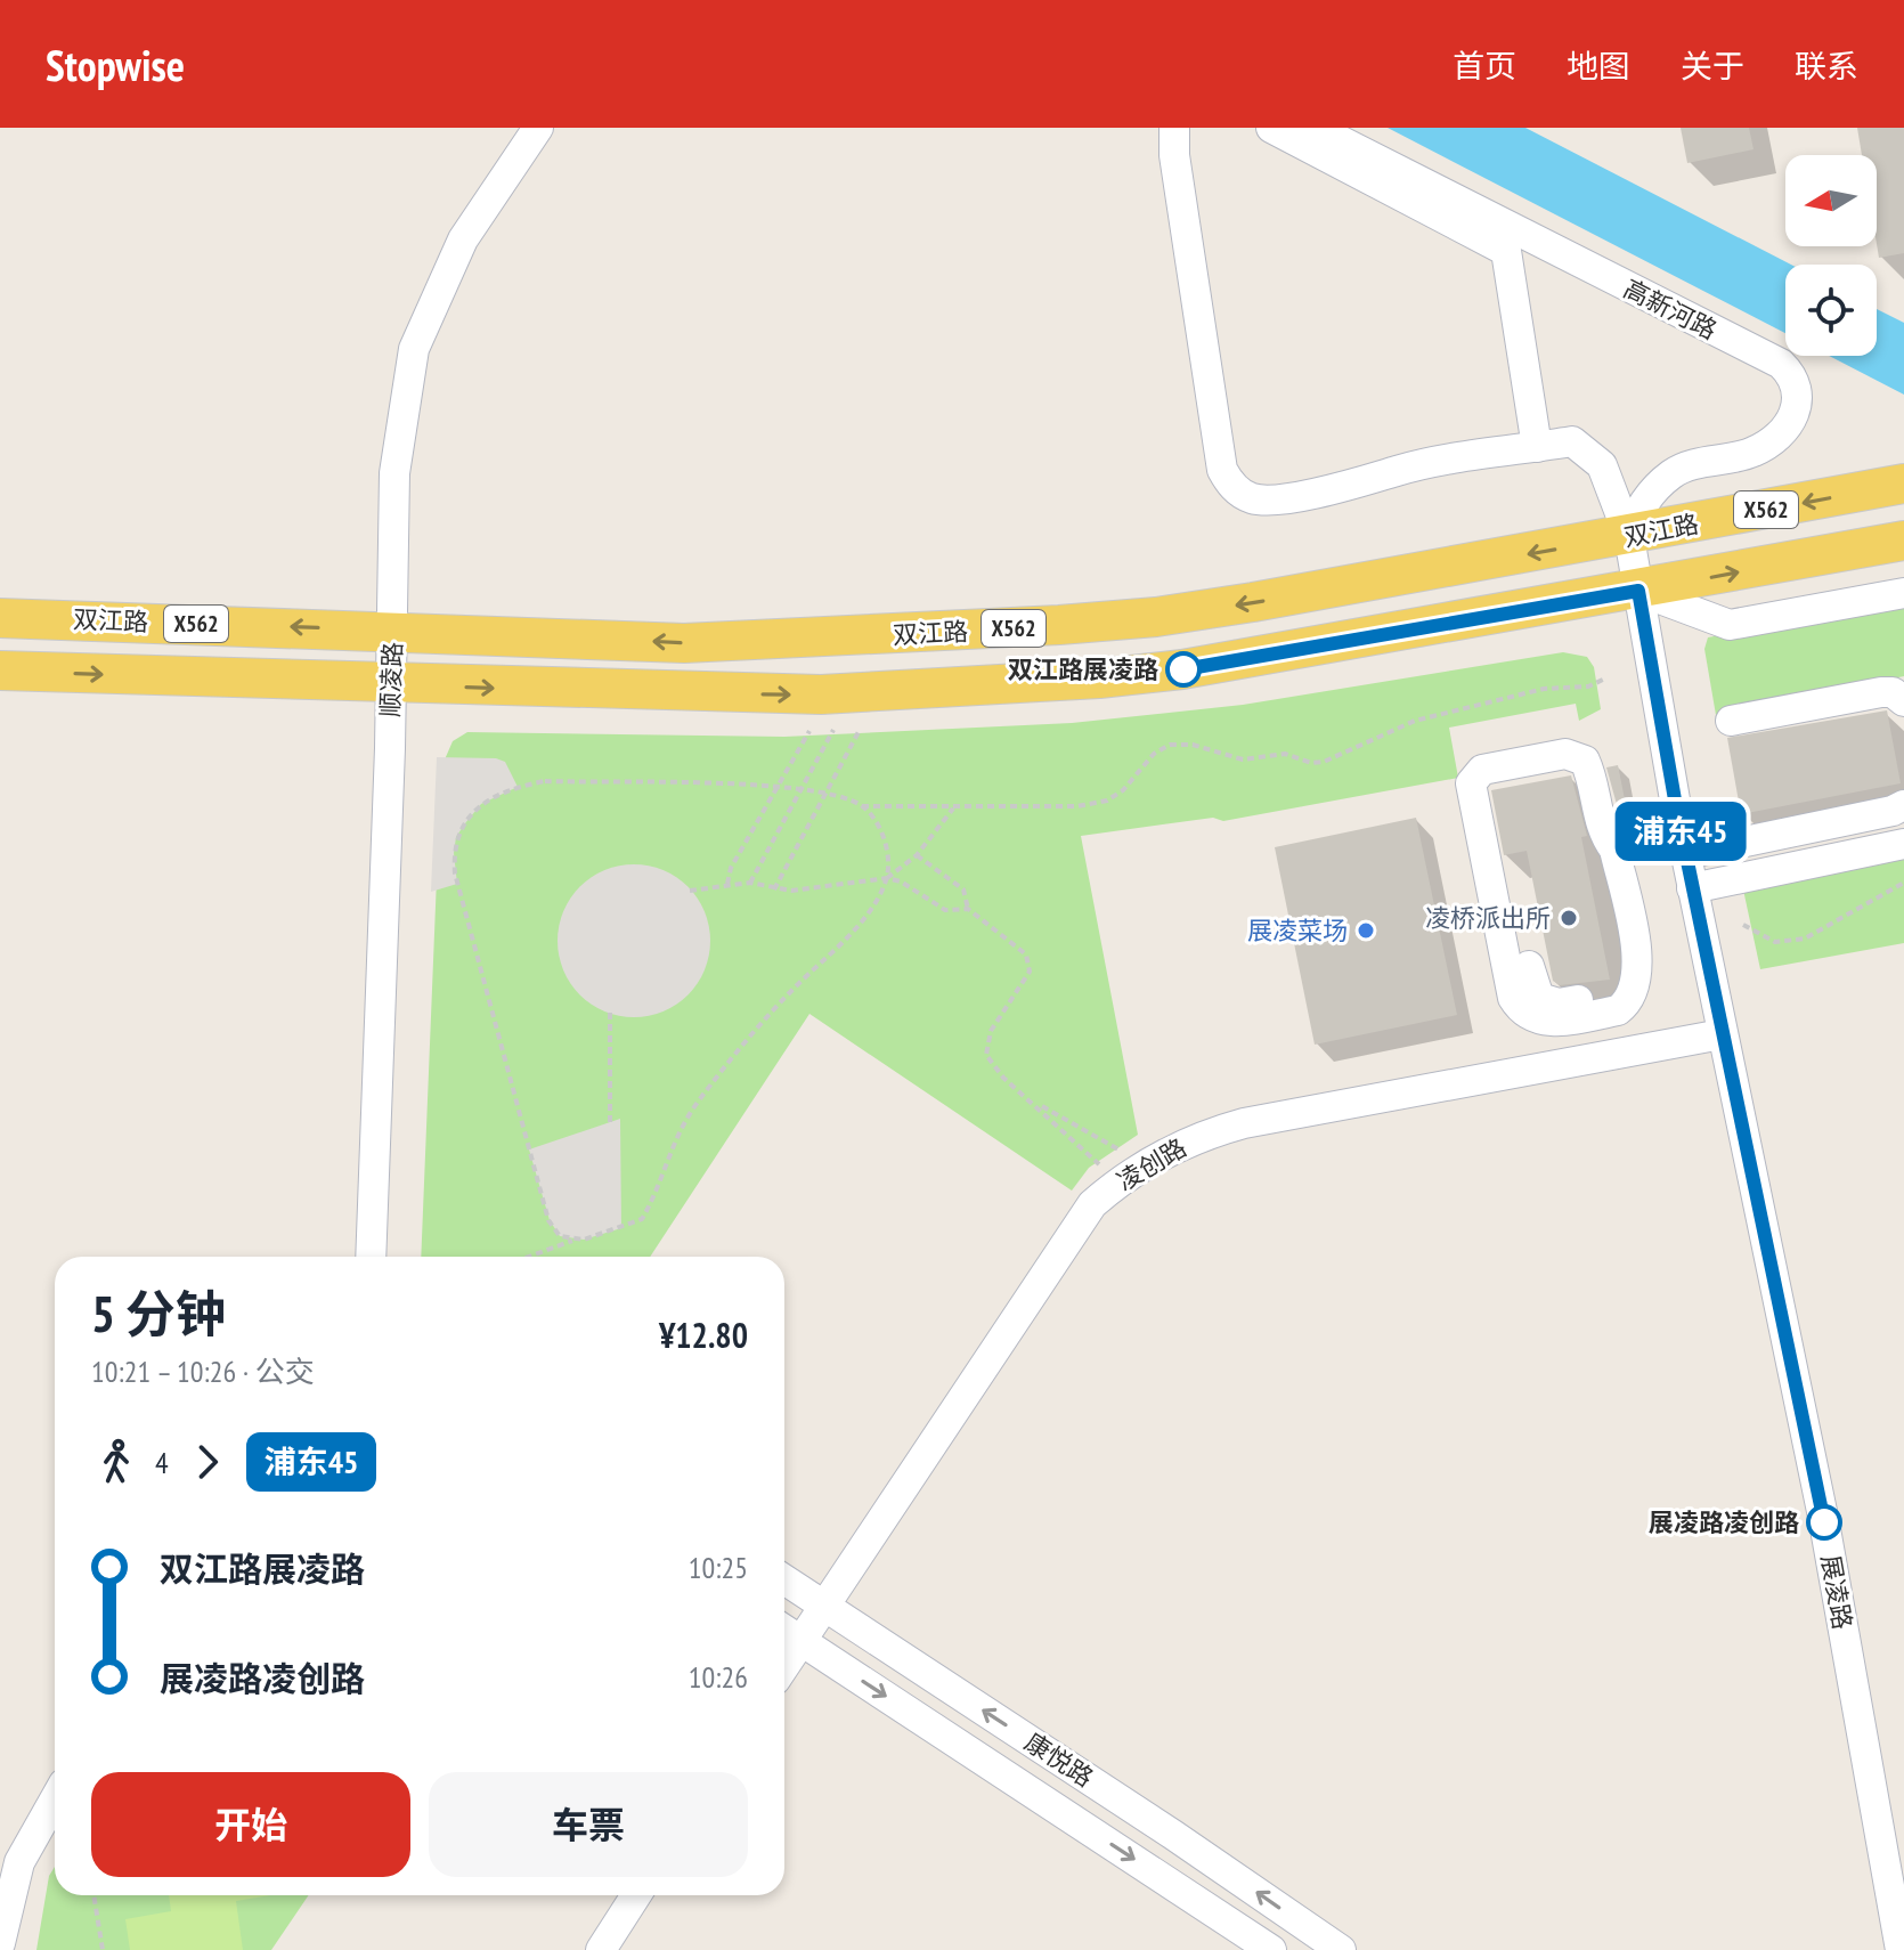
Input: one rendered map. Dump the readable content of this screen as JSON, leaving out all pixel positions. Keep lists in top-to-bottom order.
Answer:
{
  "streets": {
    "main road": ["X562", "双江路"],
    "street": [
      "高新河路",
      "顺凌路",
      "凌创路",
      "展凌路",
      "康悦路"
    ]
  },
  "crossings": [
    ["高新河路", "双江路"],
    ["高新河路", "展凌路"],
    ["X562", "顺凌路"],
    ["X562", "展凌路"],
    ["双江路", "顺凌路"],
    ["双江路", "展凌路"],
    ["凌创路", "展凌路"],
    ["凌创路", "康悦路"]
  ],
  "places": [
    "双江路展凌路",
    "凌桥派出所",
    "展凌菜场",
    "展凌路凌创路"
  ],
  "lines": ["bus line 浦东45"],
  "north": "left",
  "page": {
    "header": "Stopwise",
    "nav": [
      "首页",
      "地图",
      "关于",
      "联系"
    ],
    "on_map": "浦东45",
    "heading": ["5 分钟", "10:21 – 10:26 · 公交", "¥12.80"],
    "legs": ["4", "浦东45"],
    "list": [
      {
        "name": "双江路展凌路",
        "value": "10:25"
      },
      {
        "name": "展凌路凌创路",
        "value": "10:26"
      }
    ],
    "buttons": ["开始", "车票"]
  }
}
